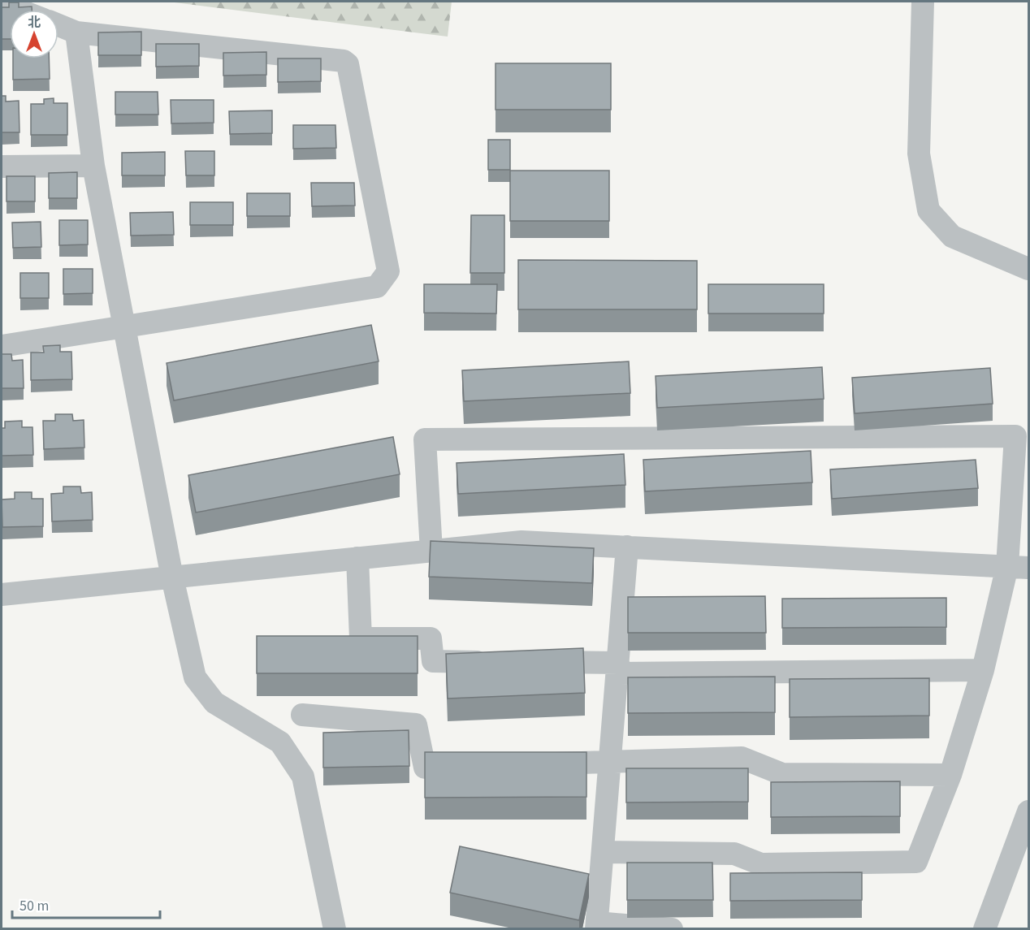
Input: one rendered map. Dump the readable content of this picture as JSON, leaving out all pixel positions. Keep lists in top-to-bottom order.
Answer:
{
  "scale_bar": "50 m",
  "north": "top"
}
